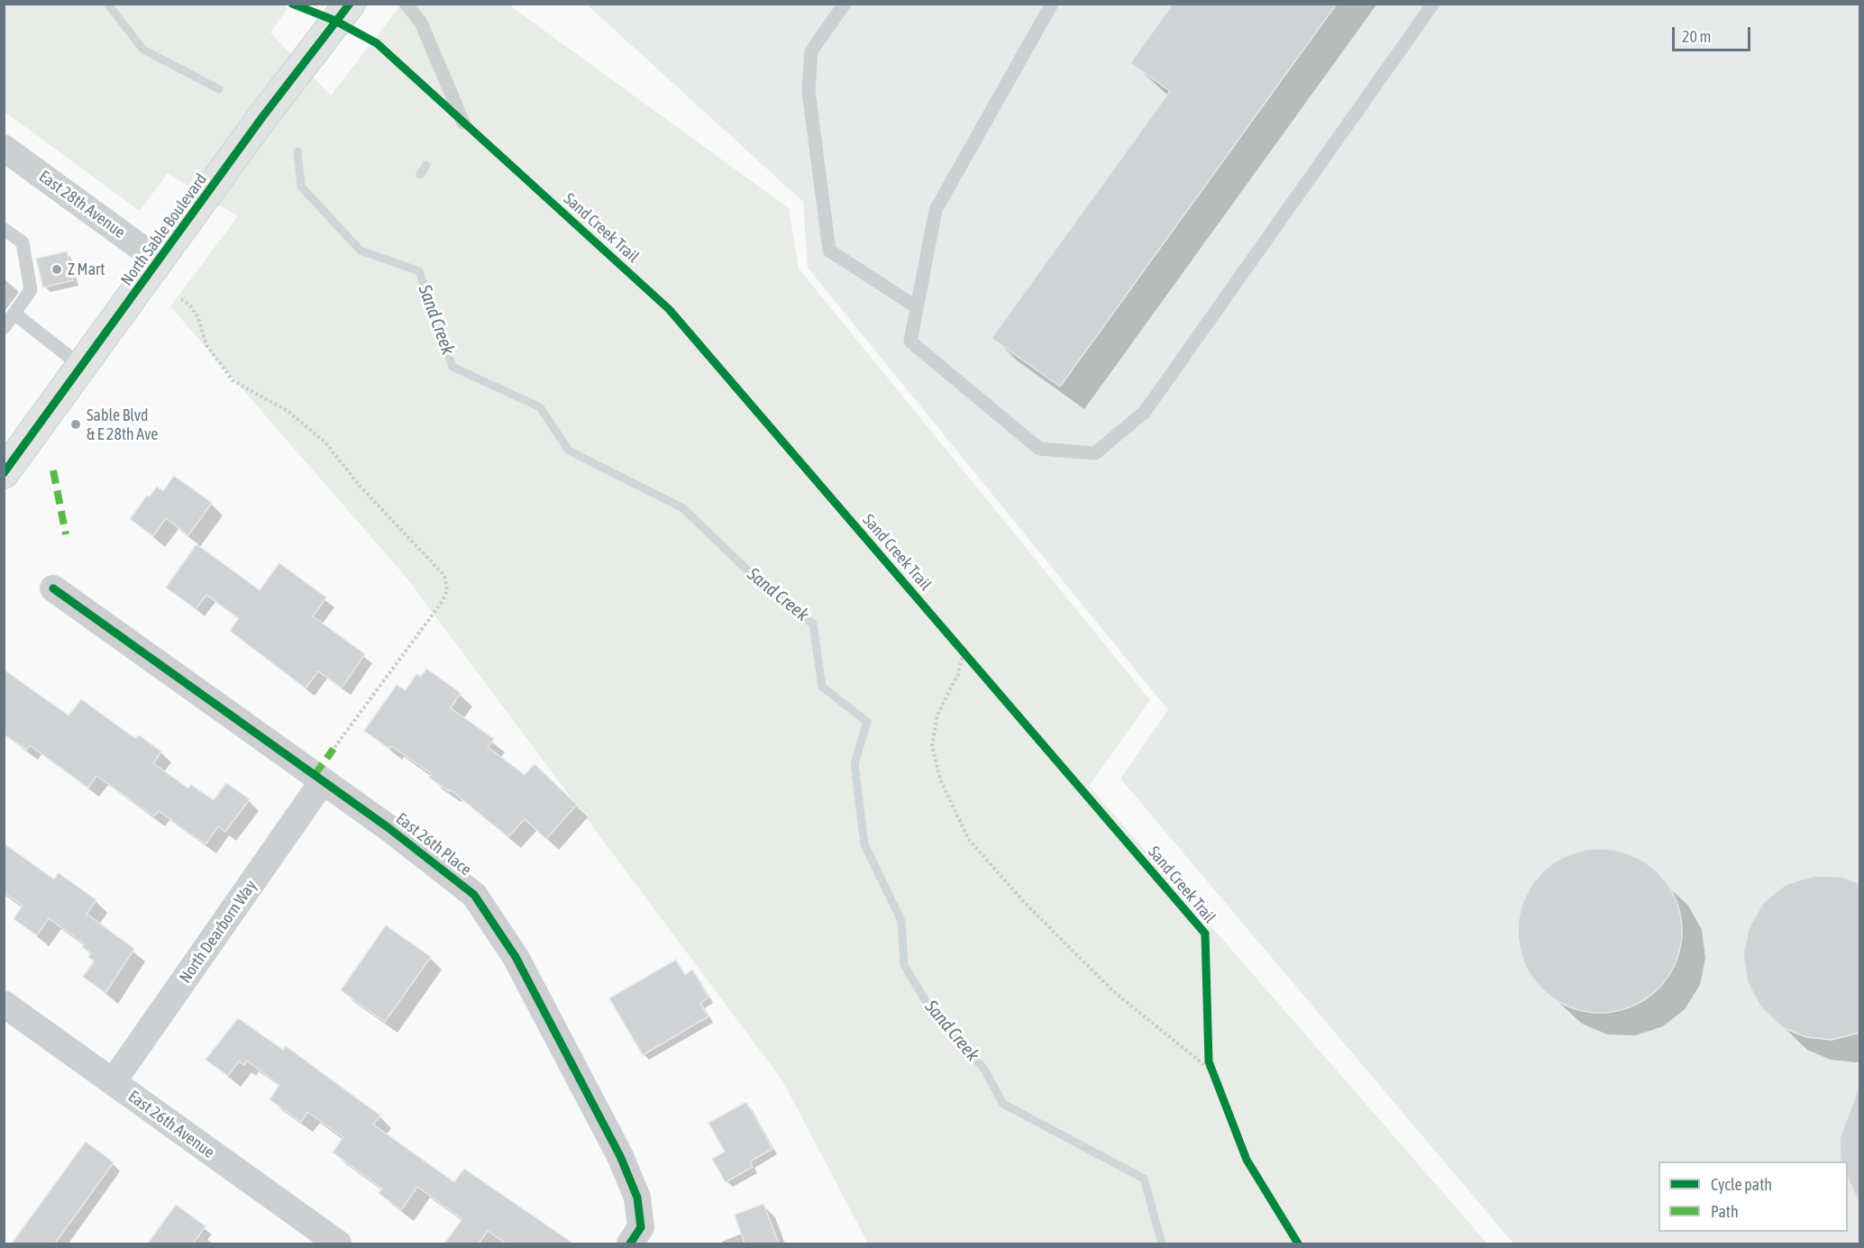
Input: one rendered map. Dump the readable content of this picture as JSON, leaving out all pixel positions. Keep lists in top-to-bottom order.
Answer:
{
  "streets": {
    "street": [
      "East 28th Avenue",
      "North Sable Boulevard",
      "East 26th Place",
      "North Dearborn Way",
      "East 26th Avenue"
    ],
    "cycle path": ["Sand Creek Trail"]
  },
  "crossings": [
    ["East 28th Avenue", "North Sable Boulevard"],
    ["East 26th Place", "North Dearborn Way"],
    ["North Dearborn Way", "East 26th Avenue"]
  ],
  "water": ["Sand Creek"],
  "places": ["Z Mart", "Sable Blvd & E 28th Ave"],
  "legend": ["Cycle path", "Path"],
  "scale_bar": "20 m"
}
